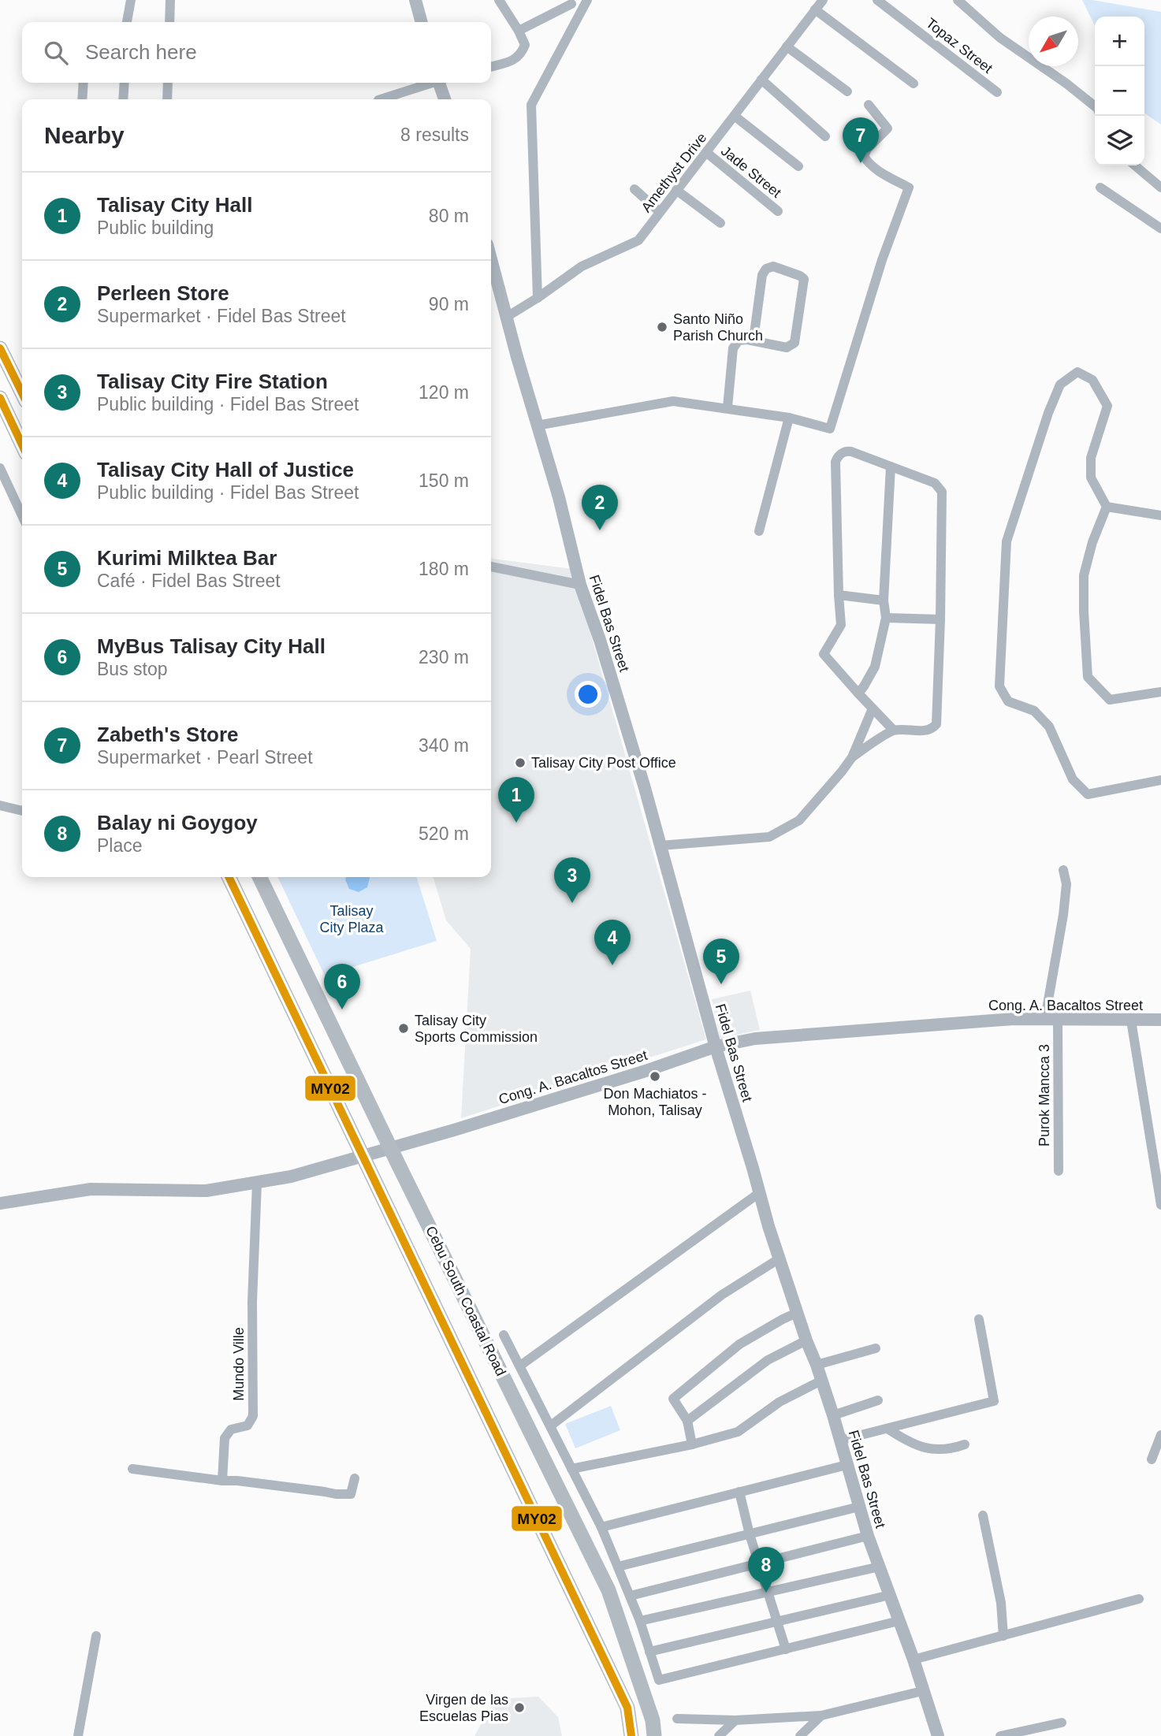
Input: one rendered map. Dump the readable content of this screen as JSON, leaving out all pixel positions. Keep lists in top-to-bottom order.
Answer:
{
  "streets": {
    "highway": ["Cebu South Coastal Road"],
    "street": [
      "Topaz Street",
      "Jade Street",
      "Amethyst Drive",
      "Fidel Bas Street",
      "Cong. A. Bacaltos Street",
      "Purok Mancca 3",
      "Mundo Ville"
    ]
  },
  "crossings": [
    ["Jade Street", "Amethyst Drive"],
    ["Amethyst Drive", "Fidel Bas Street"],
    ["Fidel Bas Street", "Cong. A. Bacaltos Street"],
    ["Cong. A. Bacaltos Street", "Purok Mancca 3"],
    ["Cong. A. Bacaltos Street", "Cebu South Coastal Road"],
    ["Cong. A. Bacaltos Street", "Mundo Ville"]
  ],
  "parks": ["Talisay City Plaza"],
  "places": [
    "Santo Niño Parish Church",
    "Talisay City Post Office",
    "Talisay City Sports Commission",
    "Don Machiatos - Mohon, Talisay",
    "Virgen de las Escuelas Pias"
  ],
  "lines": ["transit line MY02"],
  "north": "bottom left",
  "page": {
    "map_buttons": ["+", "−"],
    "search": "Search here",
    "heading": ["Nearby", "8 results"],
    "pins": [
      "7",
      "2",
      "1",
      "3",
      "4",
      "5",
      "6",
      "8"
    ],
    "list": [
      {
        "mark": "1",
        "name": "Talisay City Hall",
        "note": "Public building",
        "value": "80 m"
      },
      {
        "mark": "2",
        "name": "Perleen Store",
        "note": "Supermarket · Fidel Bas Street",
        "value": "90 m"
      },
      {
        "mark": "3",
        "name": "Talisay City Fire Station",
        "note": "Public building · Fidel Bas Street",
        "value": "120 m"
      },
      {
        "mark": "4",
        "name": "Talisay City Hall of Justice",
        "note": "Public building · Fidel Bas Street",
        "value": "150 m"
      },
      {
        "mark": "5",
        "name": "Kurimi Milktea Bar",
        "note": "Café · Fidel Bas Street",
        "value": "180 m"
      },
      {
        "mark": "6",
        "name": "MyBus Talisay City Hall",
        "note": "Bus stop",
        "value": "230 m"
      },
      {
        "mark": "7",
        "name": "Zabeth's Store",
        "note": "Supermarket · Pearl Street",
        "value": "340 m"
      },
      {
        "mark": "8",
        "name": "Balay ni Goygoy",
        "note": "Place",
        "value": "520 m"
      }
    ]
  }
}
